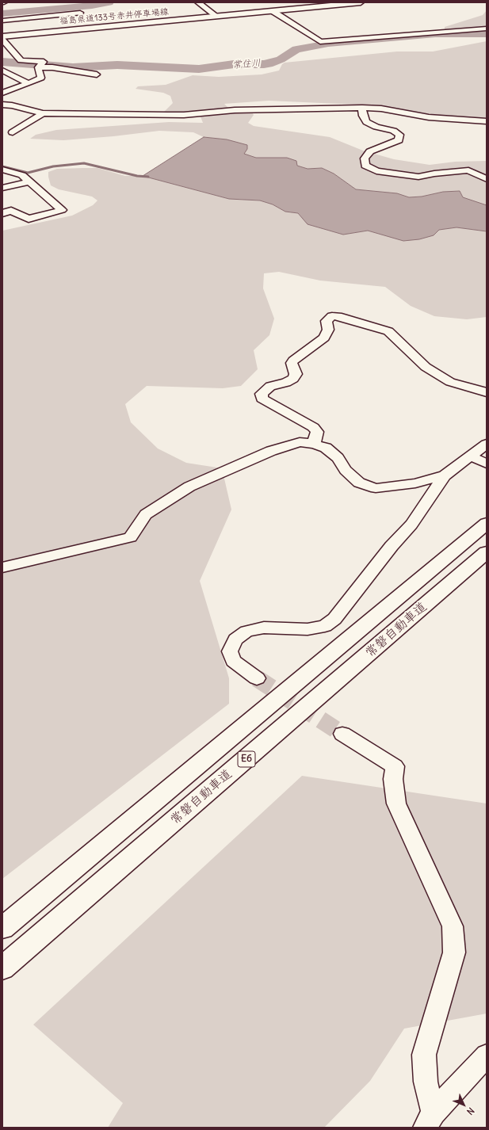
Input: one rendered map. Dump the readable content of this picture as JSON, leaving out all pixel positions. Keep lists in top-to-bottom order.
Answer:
{
  "streets": {
    "main road": ["福島県道133号赤井停車場線", "常磐自動車道", "E6"]
  },
  "water": ["常住川"],
  "north": "bottom right"
}
